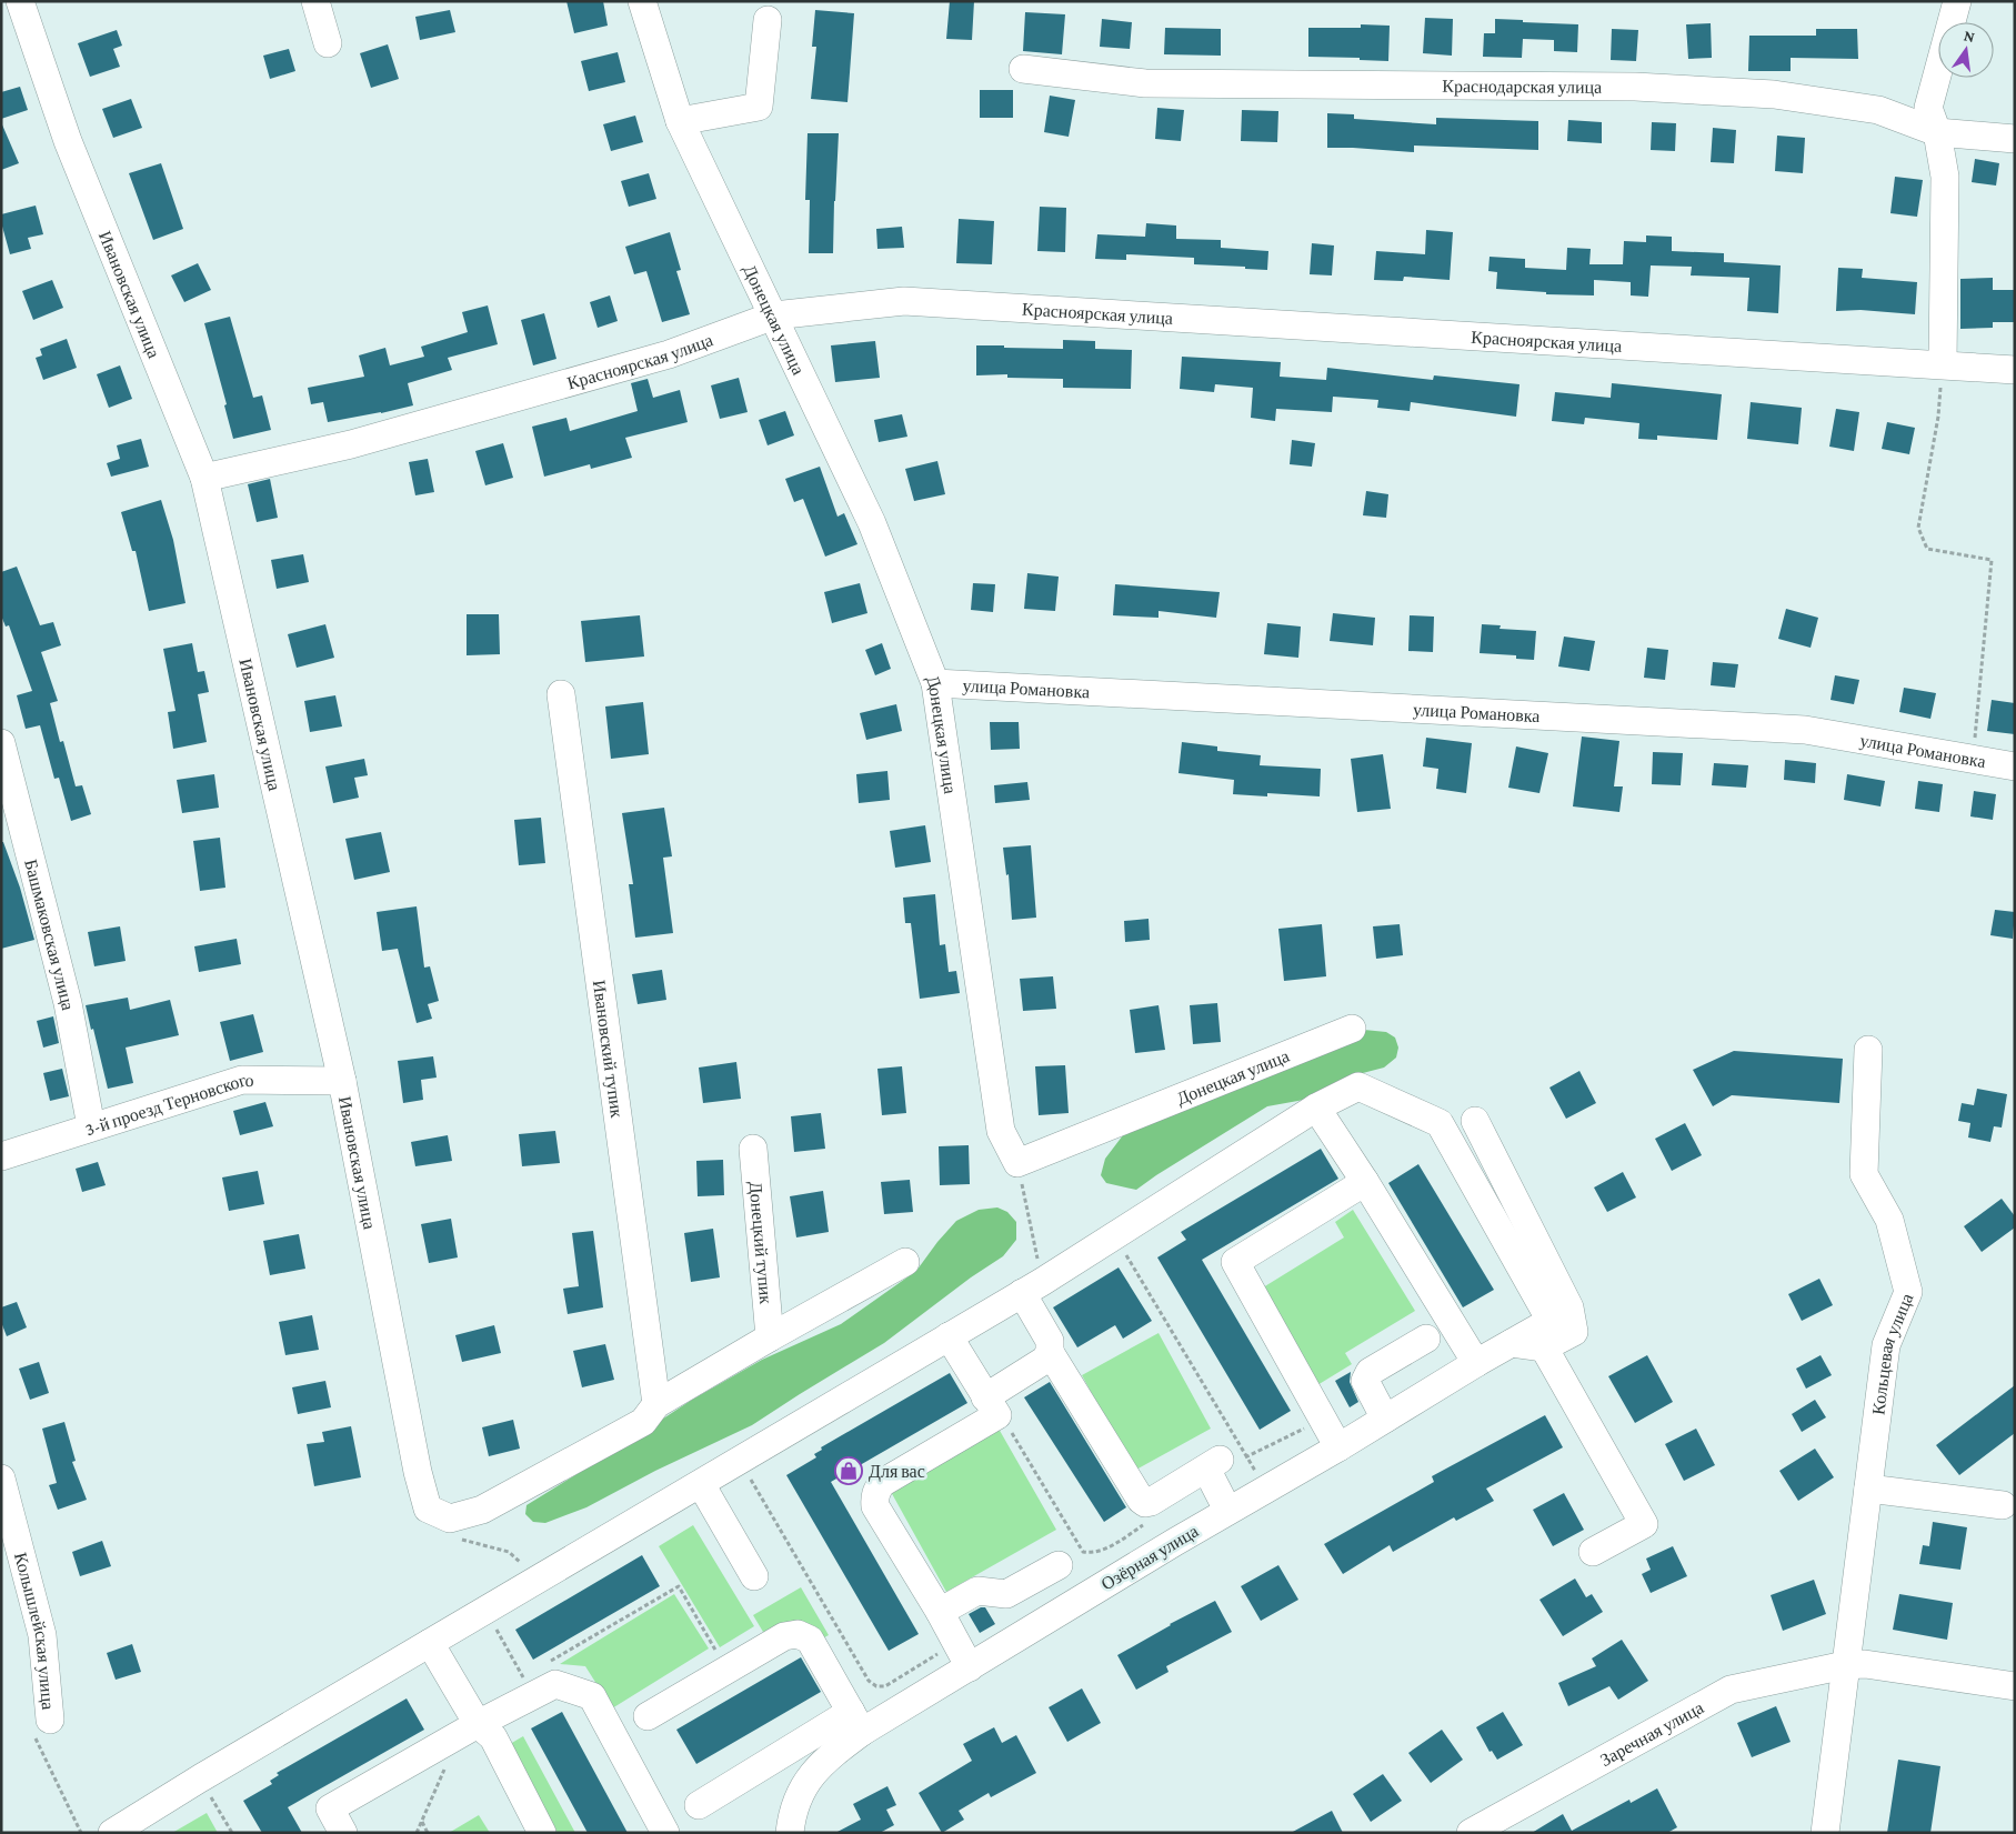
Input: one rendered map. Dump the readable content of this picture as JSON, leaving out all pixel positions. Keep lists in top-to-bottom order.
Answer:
{
  "streets": {
    "street": [
      "Краснодарская улица",
      "Ивановская улица",
      "Красноярская улица",
      "Донецкая улица",
      "улица Романовка",
      "Башмаковская улица",
      "Ивановский тупик",
      "3-й проезд Терновского",
      "Донецкий тупик",
      "Кольцевая улица",
      "Озёрная улица",
      "Колышлейская улица",
      "Заречная улица"
    ]
  },
  "crossings": [
    ["Ивановская улица", "Красноярская улица"],
    ["Ивановская улица", "Ивановский тупик"],
    ["Ивановская улица", "3-й проезд Терновского"],
    ["Красноярская улица", "Донецкая улица"],
    ["Донецкая улица", "улица Романовка"],
    ["Башмаковская улица", "3-й проезд Терновского"],
    ["Кольцевая улица", "Заречная улица"]
  ],
  "places": {
    "shop": ["Для вас"]
  },
  "north": "top"
}
